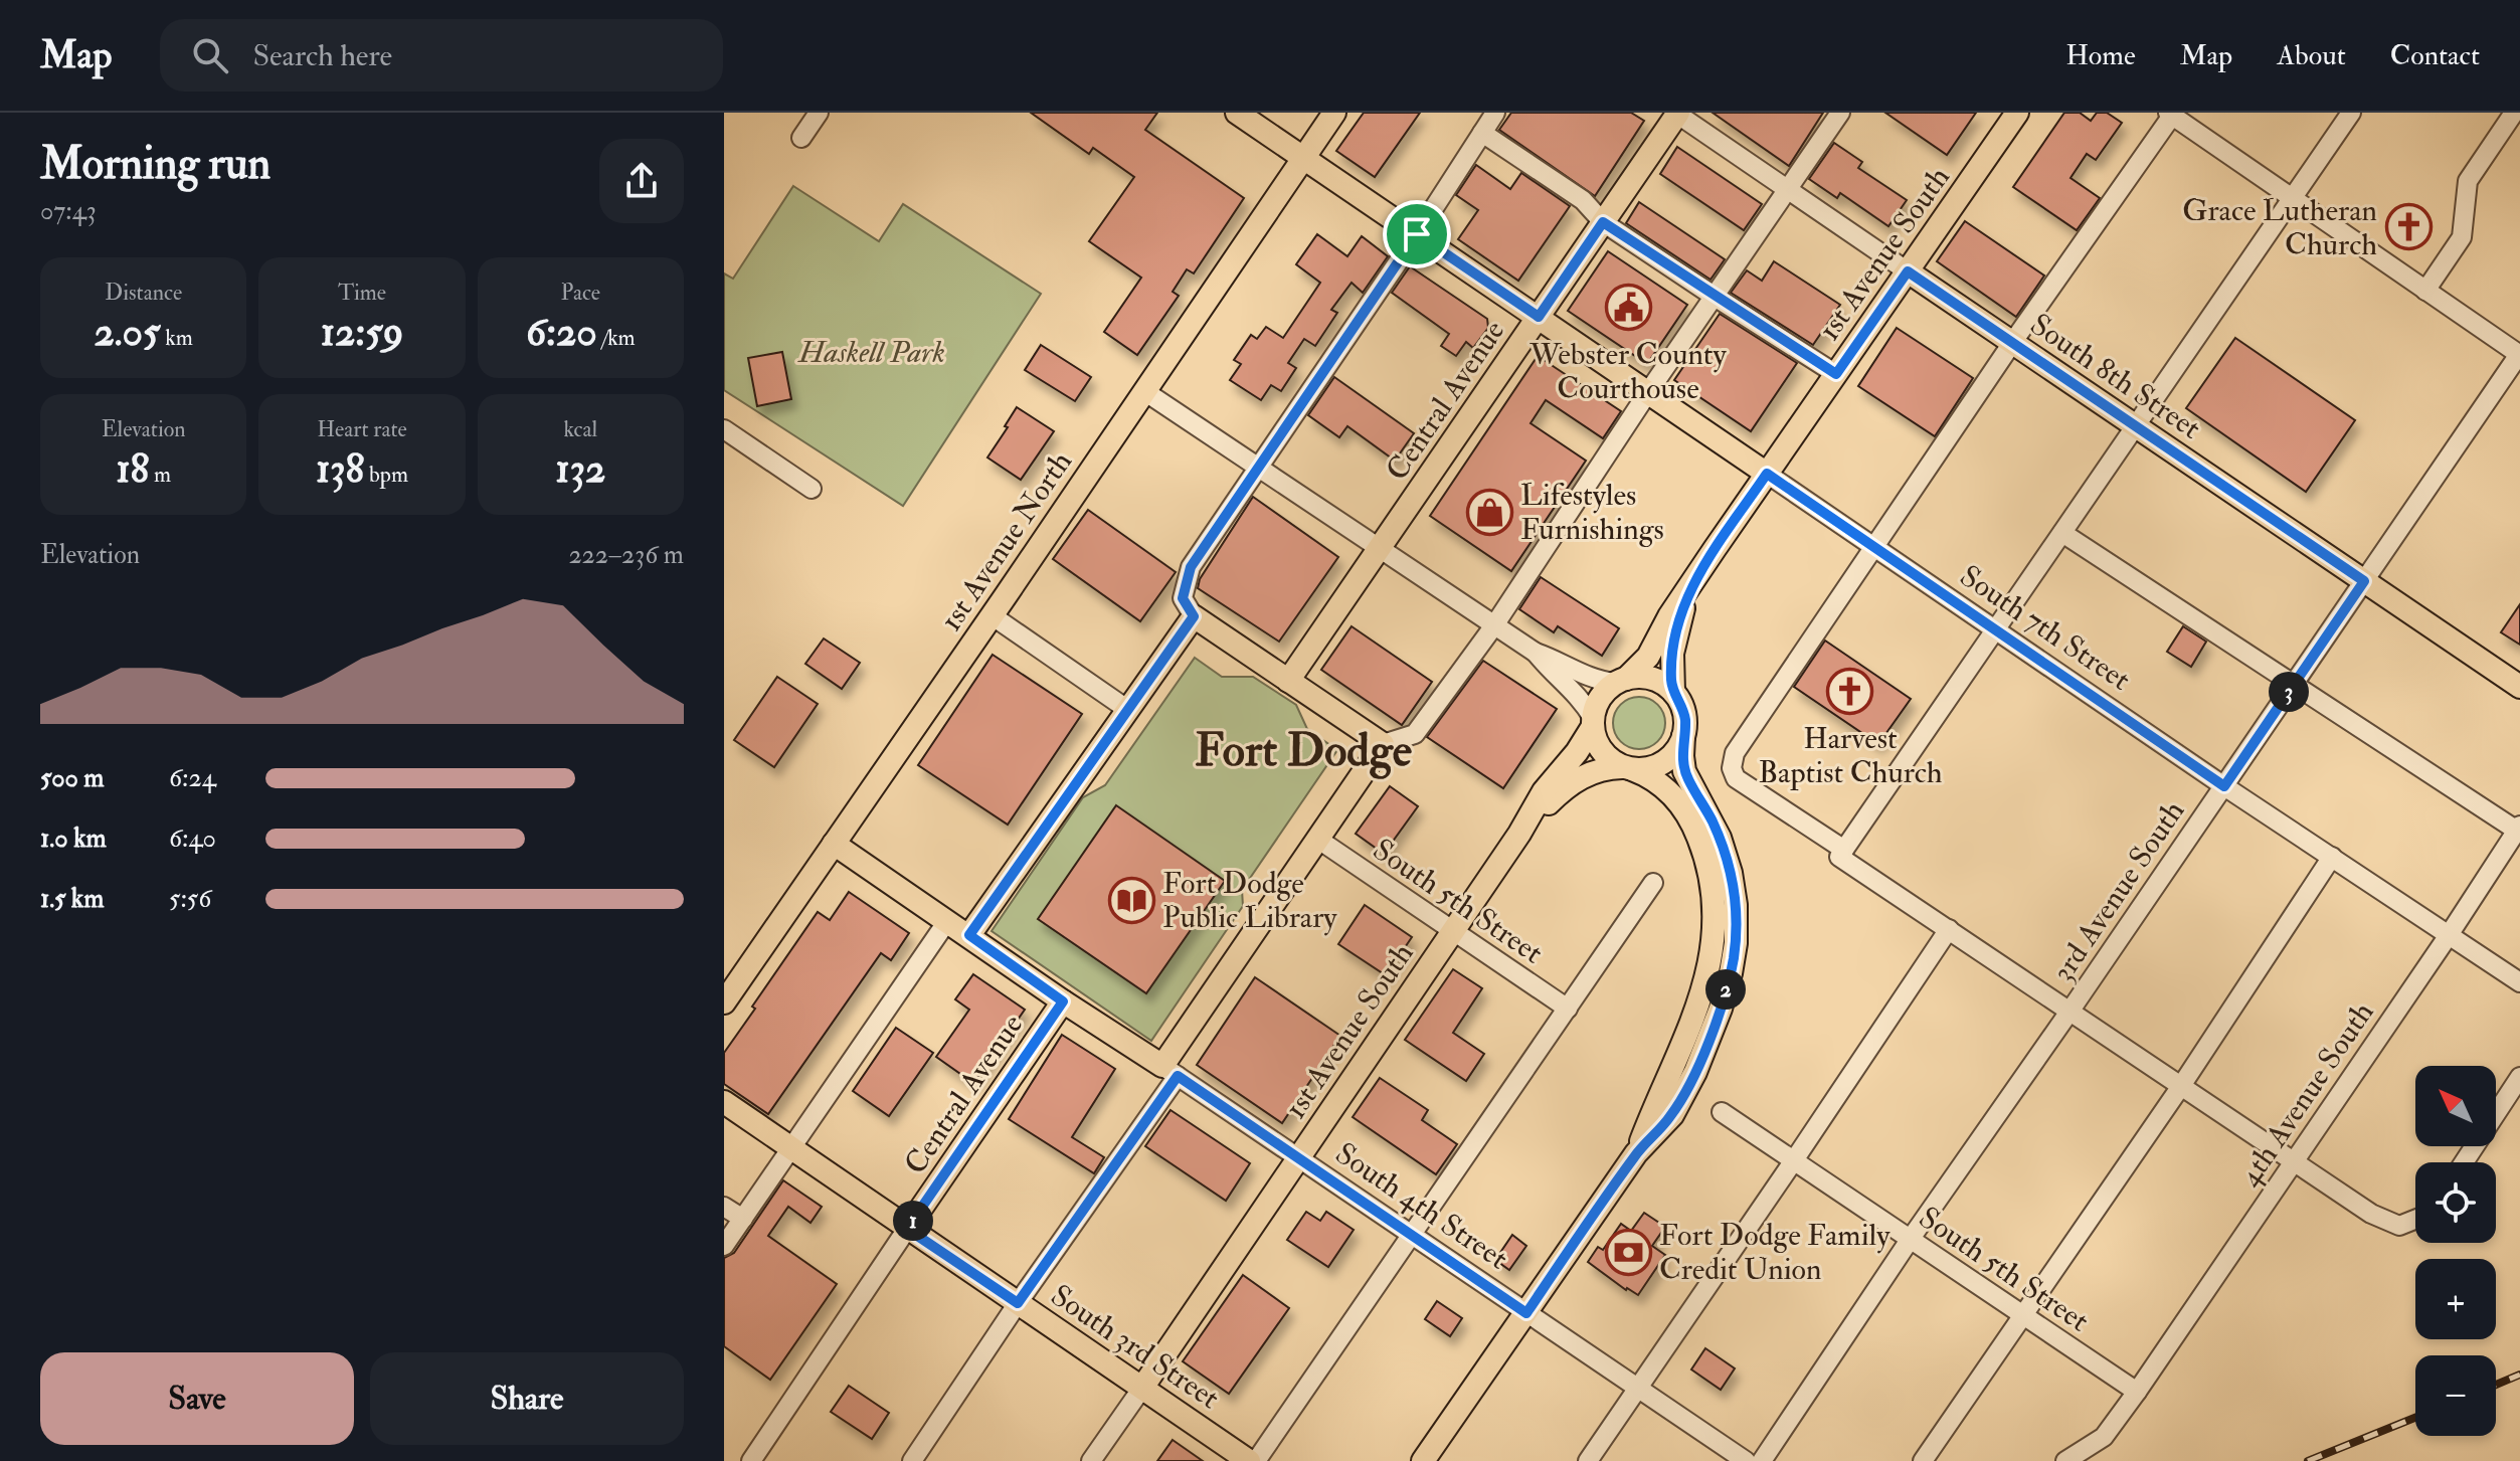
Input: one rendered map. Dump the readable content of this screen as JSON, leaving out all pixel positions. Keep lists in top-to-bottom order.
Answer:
{
  "streets": {
    "main road": [
      "1st Avenue South",
      "South 8th Street",
      "Central Avenue",
      "1st Avenue North",
      "South 7th Street",
      "South 4th Street",
      "South 3rd Street"
    ],
    "street": ["3rd Avenue South", "South 5th Street", "4th Avenue South"]
  },
  "crossings": [
    ["1st Avenue South", "South 8th Street"],
    ["1st Avenue South", "South 7th Street"],
    ["1st Avenue South", "South 5th Street"],
    ["1st Avenue South", "South 4th Street"],
    ["1st Avenue South", "South 3rd Street"],
    ["South 8th Street", "Central Avenue"],
    ["South 8th Street", "3rd Avenue South"],
    ["Central Avenue", "South 7th Street"],
    ["Central Avenue", "South 4th Street"],
    ["Central Avenue", "South 3rd Street"],
    ["1st Avenue North", "South 7th Street"],
    ["1st Avenue North", "South 4th Street"],
    ["South 7th Street", "3rd Avenue South"],
    ["South 7th Street", "4th Avenue South"],
    ["3rd Avenue South", "South 5th Street"],
    ["South 5th Street", "4th Avenue South"]
  ],
  "districts": ["Fort Dodge"],
  "parks": ["Haskell Park"],
  "places": {
    "church": ["Grace Lutheran Church", "Harvest Baptist Church"],
    "public building": ["Webster County Courthouse"],
    "shop": ["Lifestyles Furnishings"],
    "library": ["Fort Dodge Public Library"],
    "bank": ["Fort Dodge Family Credit Union"]
  },
  "north": "top left",
  "page": {
    "header": "Map",
    "search": "Search here",
    "nav": [
      "Home",
      "Map",
      "About",
      "Contact"
    ],
    "heading": ["Morning run", "07:43"],
    "stats": [
      ["Distance", "2.05 km"],
      ["Time", "12:59"],
      ["Pace", "6:20 /km"],
      ["Elevation", "18 m"],
      ["Heart rate", "138 bpm"],
      ["kcal", "132"]
    ],
    "chart": ["Elevation", "222–236 m"],
    "pins": ["3", "2", "1"],
    "list": [
      {
        "name": "500 m",
        "note": "6:24"
      },
      {
        "name": "1.0 km",
        "note": "6:40"
      },
      {
        "name": "1.5 km",
        "note": "5:56"
      }
    ],
    "map_buttons": ["+", "−"],
    "buttons": ["Save", "Share"]
  }
}
